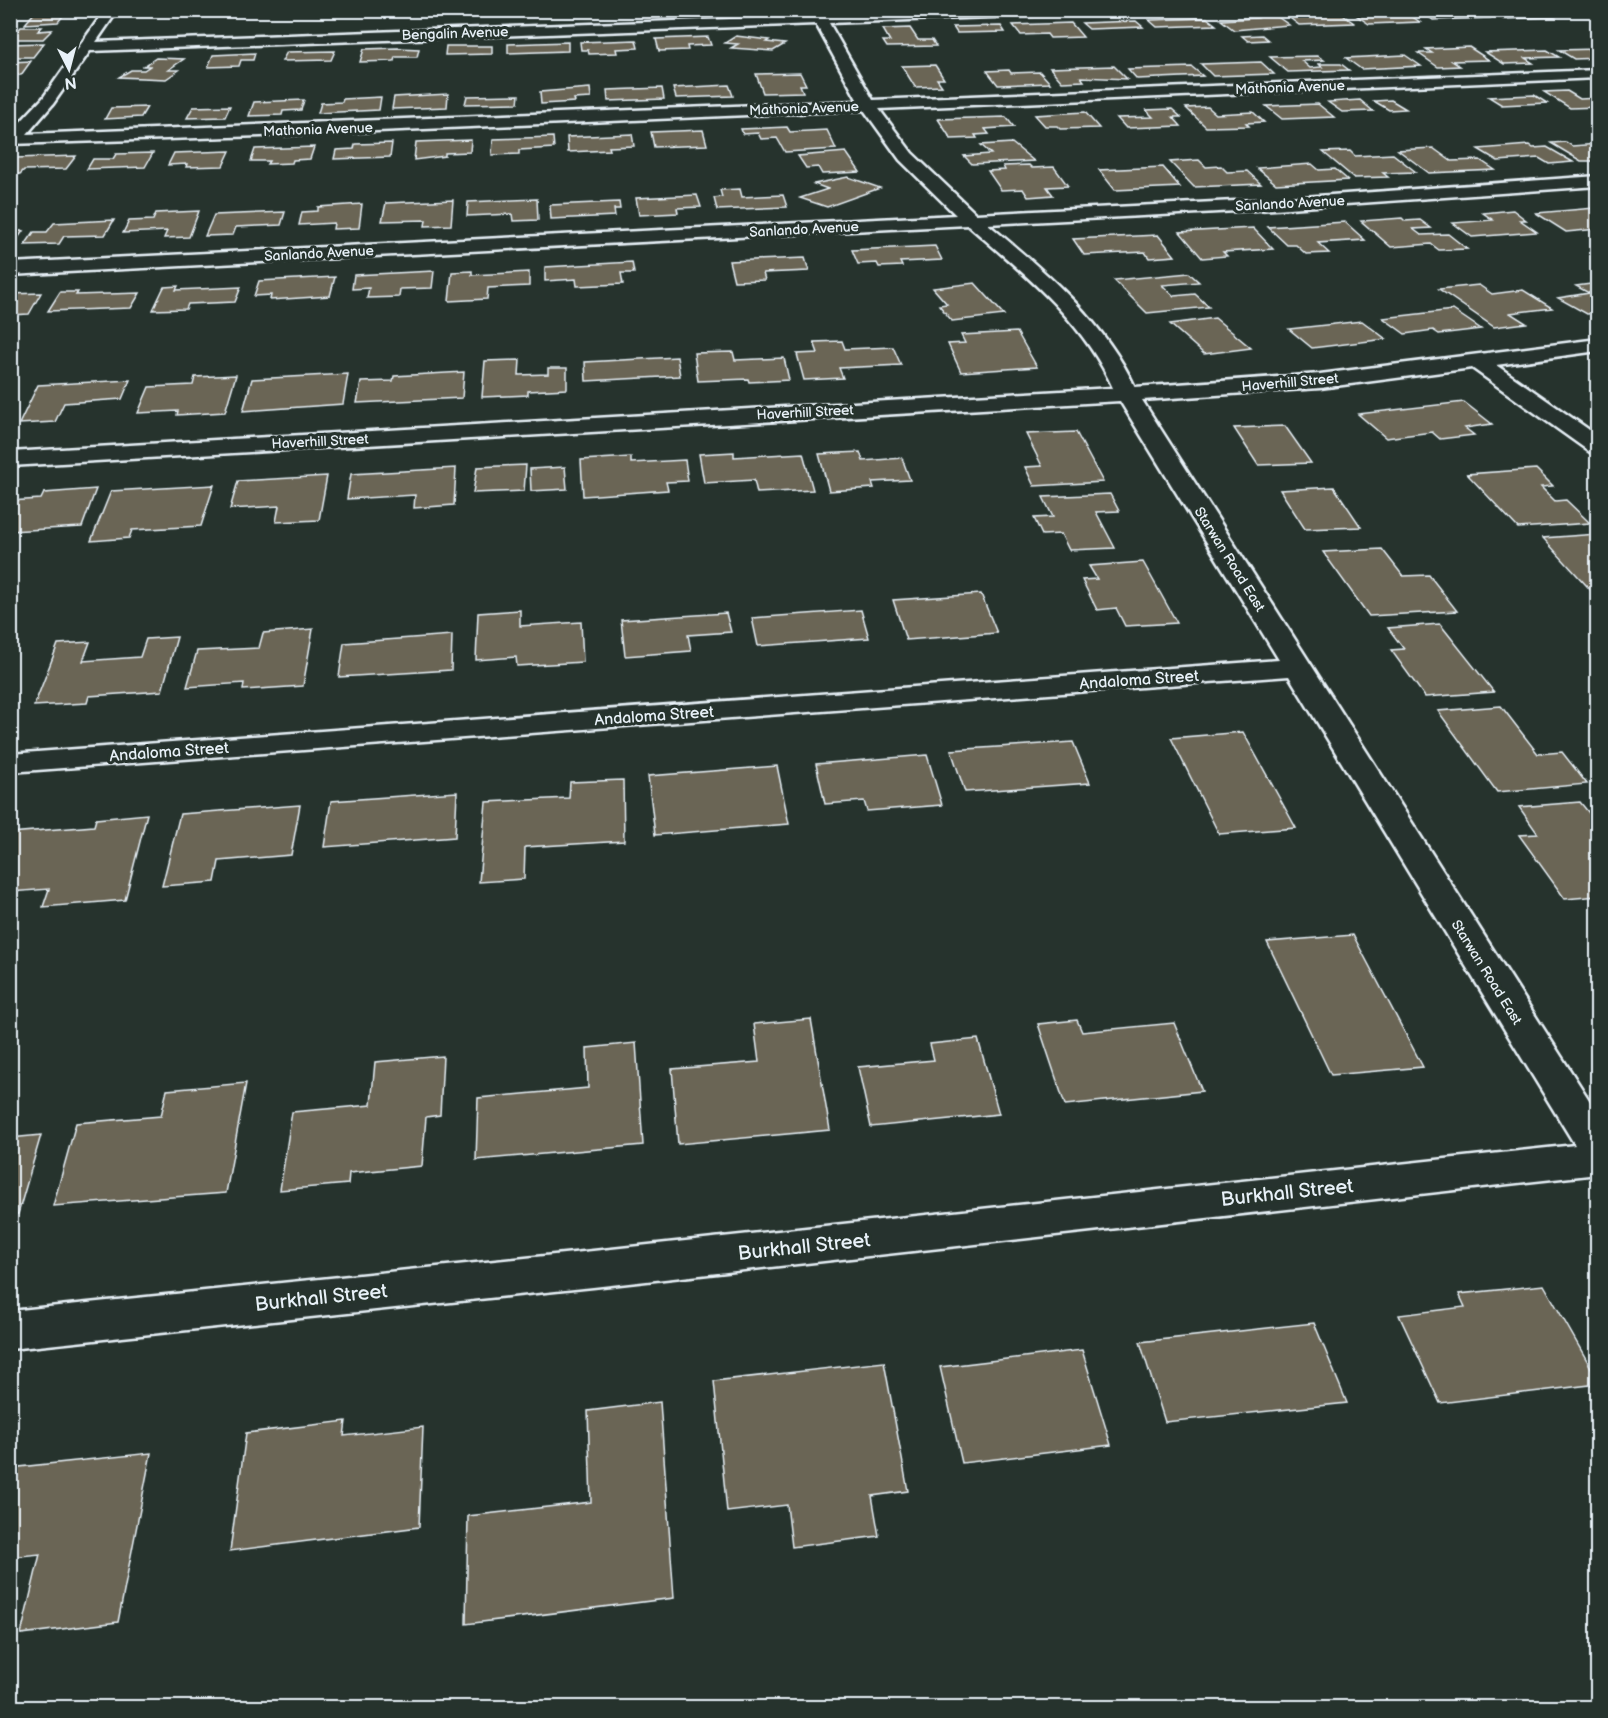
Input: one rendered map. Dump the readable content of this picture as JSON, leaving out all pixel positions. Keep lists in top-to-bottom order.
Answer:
{
  "streets": {
    "street": [
      "Bengalin Avenue",
      "Mathonia Avenue",
      "Sanlando Avenue",
      "Haverhill Street",
      "Starwan Road East",
      "Andaloma Street",
      "Burkhall Street"
    ]
  },
  "crossings": [
    ["Bengalin Avenue", "Starwan Road East"],
    ["Mathonia Avenue", "Starwan Road East"],
    ["Sanlando Avenue", "Starwan Road East"],
    ["Haverhill Street", "Starwan Road East"],
    ["Starwan Road East", "Andaloma Street"]
  ],
  "north": "bottom"
}
